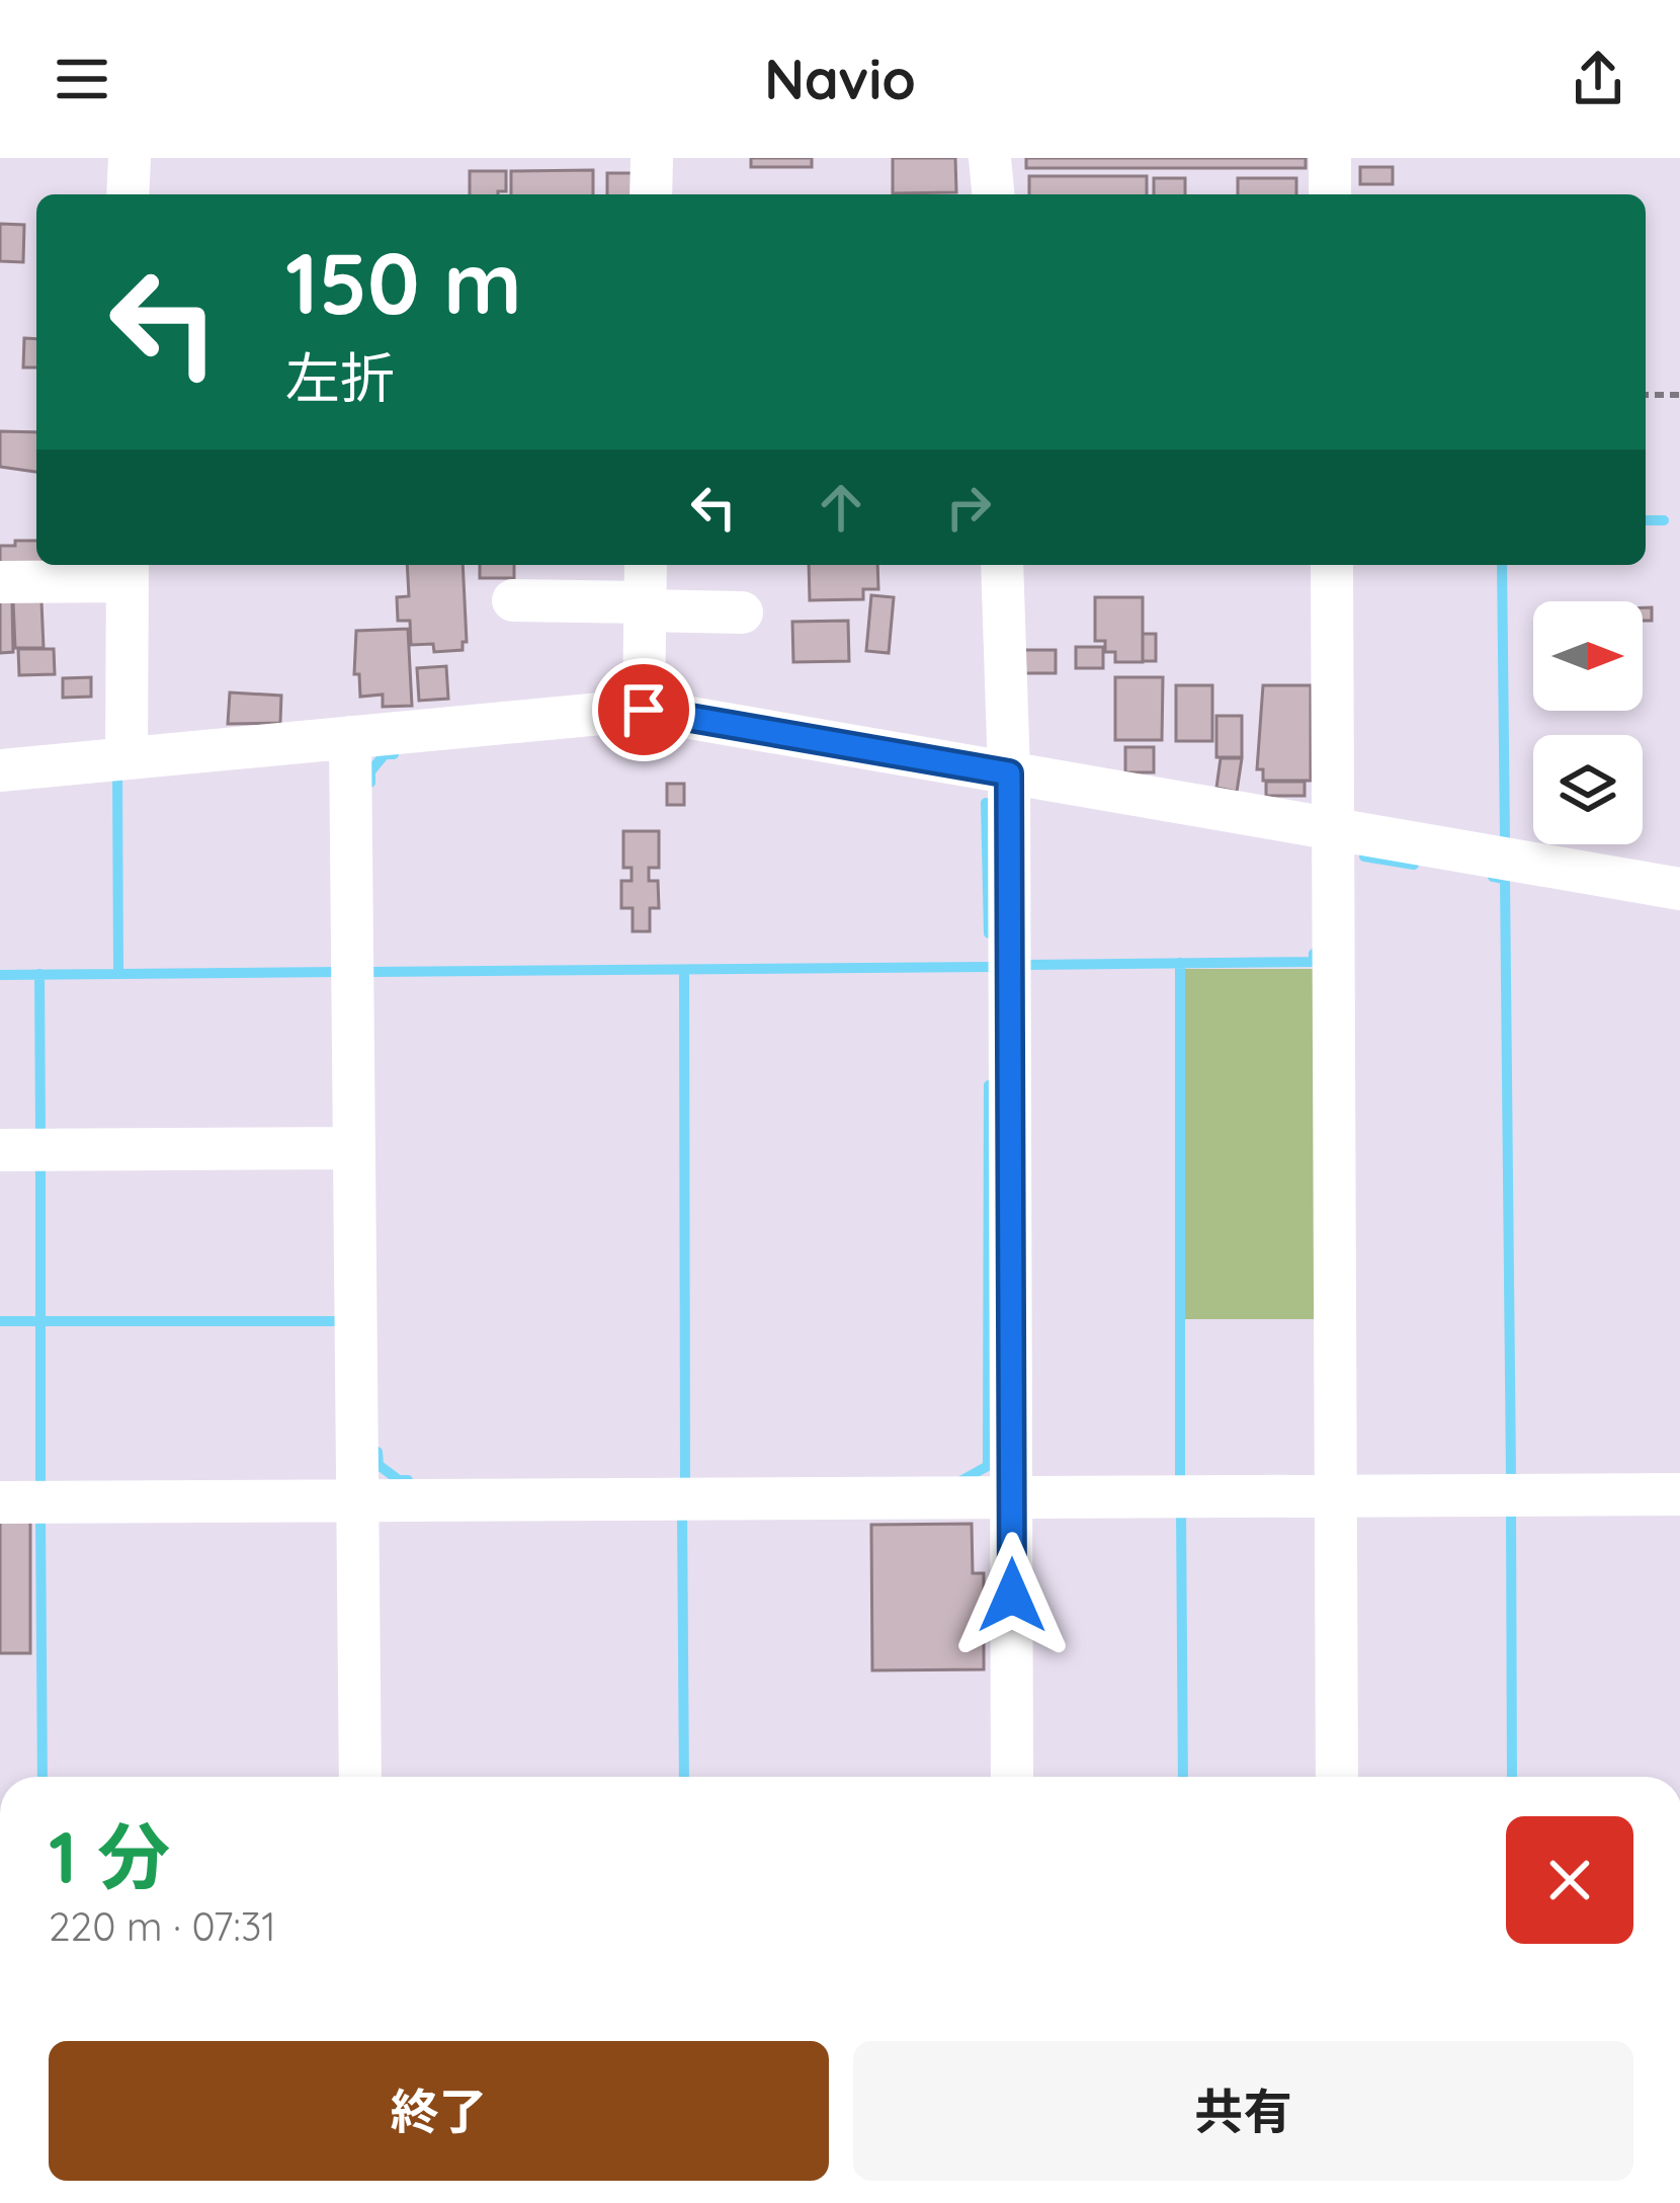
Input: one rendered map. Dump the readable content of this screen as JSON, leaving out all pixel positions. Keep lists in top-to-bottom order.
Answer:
{
  "north": "right",
  "page": {
    "header": "Navio",
    "turn": ["150 m", "左折"],
    "heading": ["1 分", "220 m · 07:31"],
    "buttons": ["終了", "共有"]
  }
}
